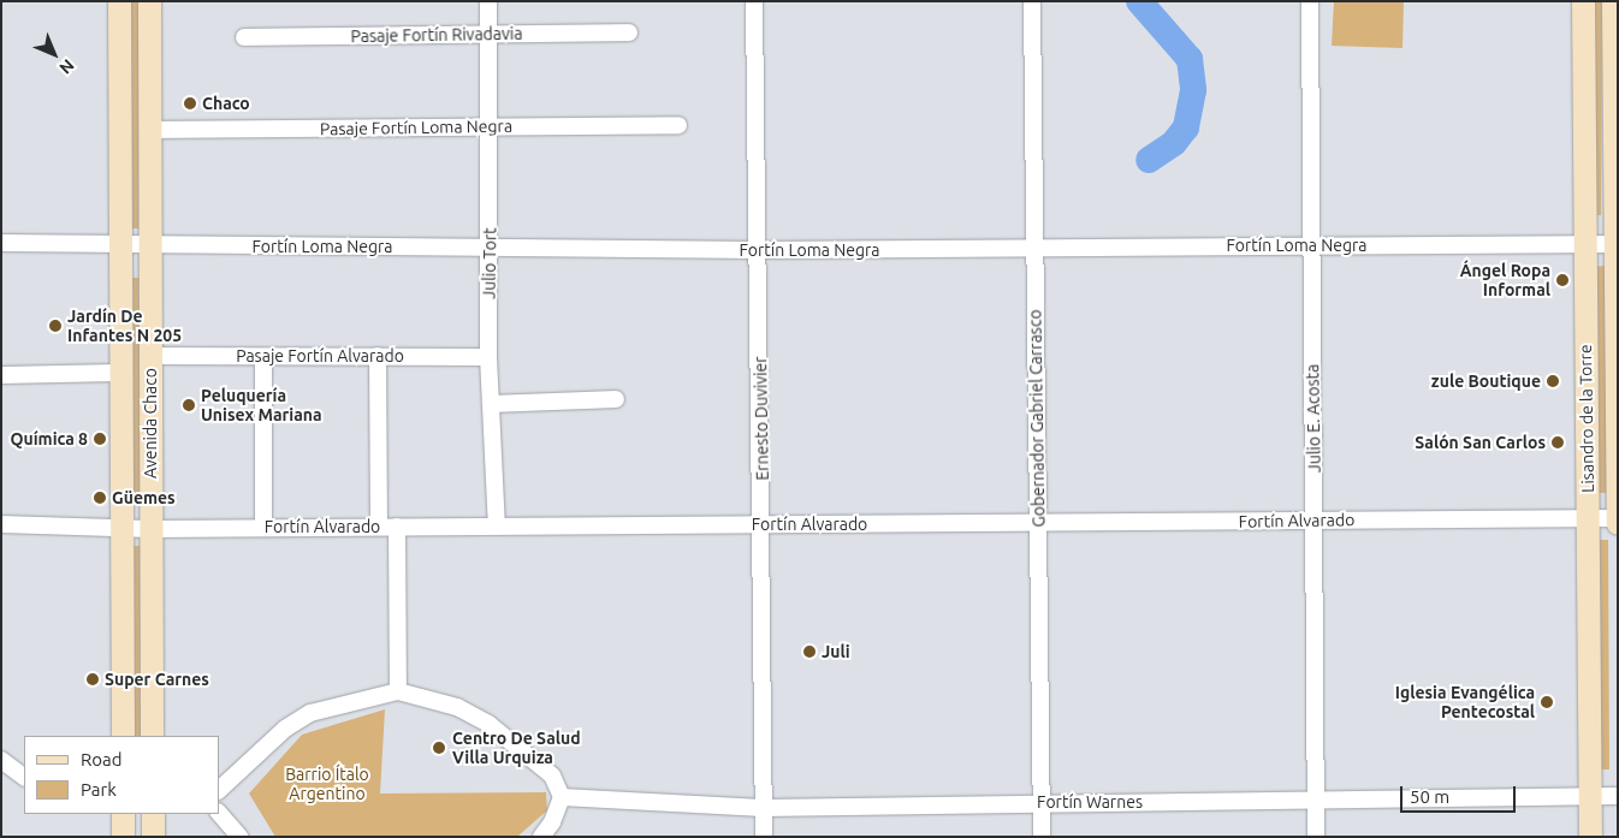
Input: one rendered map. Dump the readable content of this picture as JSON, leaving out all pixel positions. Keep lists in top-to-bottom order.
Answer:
{
  "streets": {
    "main road": ["Lisandro de la Torre", "Avenida Chaco"],
    "street": [
      "Pasaje Fortín Rivadavia",
      "Pasaje Fortín Loma Negra",
      "Fortín Loma Negra",
      "Julio Tort",
      "Pasaje Fortín Alvarado",
      "Ernesto Duvivier",
      "Gobernador Gabriel Carrasco",
      "Julio E. Acosta",
      "Fortín Alvarado",
      "Fortín Warnes"
    ]
  },
  "crossings": [
    ["Pasaje Fortín Rivadavia", "Julio Tort"],
    ["Pasaje Fortín Loma Negra", "Julio Tort"],
    ["Pasaje Fortín Loma Negra", "Avenida Chaco"],
    ["Fortín Loma Negra", "Julio Tort"],
    ["Fortín Loma Negra", "Ernesto Duvivier"],
    ["Fortín Loma Negra", "Gobernador Gabriel Carrasco"],
    ["Fortín Loma Negra", "Julio E. Acosta"],
    ["Fortín Loma Negra", "Lisandro de la Torre"],
    ["Fortín Loma Negra", "Avenida Chaco"],
    ["Julio Tort", "Pasaje Fortín Alvarado"],
    ["Julio Tort", "Fortín Alvarado"],
    ["Pasaje Fortín Alvarado", "Avenida Chaco"],
    ["Ernesto Duvivier", "Fortín Alvarado"],
    ["Ernesto Duvivier", "Fortín Warnes"],
    ["Gobernador Gabriel Carrasco", "Fortín Alvarado"],
    ["Gobernador Gabriel Carrasco", "Fortín Warnes"],
    ["Julio E. Acosta", "Fortín Alvarado"],
    ["Julio E. Acosta", "Fortín Warnes"],
    ["Lisandro de la Torre", "Fortín Alvarado"],
    ["Lisandro de la Torre", "Fortín Warnes"],
    ["Avenida Chaco", "Fortín Alvarado"]
  ],
  "parks": ["Barrio Ítalo Argentino"],
  "places": [
    "Chaco",
    "Ángel Ropa Informal",
    "Jardín De Infantes N 205",
    "zule Boutique",
    "Peluquería Unisex Mariana",
    "Química 8",
    "Salón San Carlos",
    "Güemes",
    "Juli",
    "Super Carnes",
    "Iglesia Evangélica Pentecostal",
    "Centro De Salud Villa Urquiza"
  ],
  "legend": ["Road", "Park"],
  "scale_bar": "50 m",
  "north": "bottom right"
}
